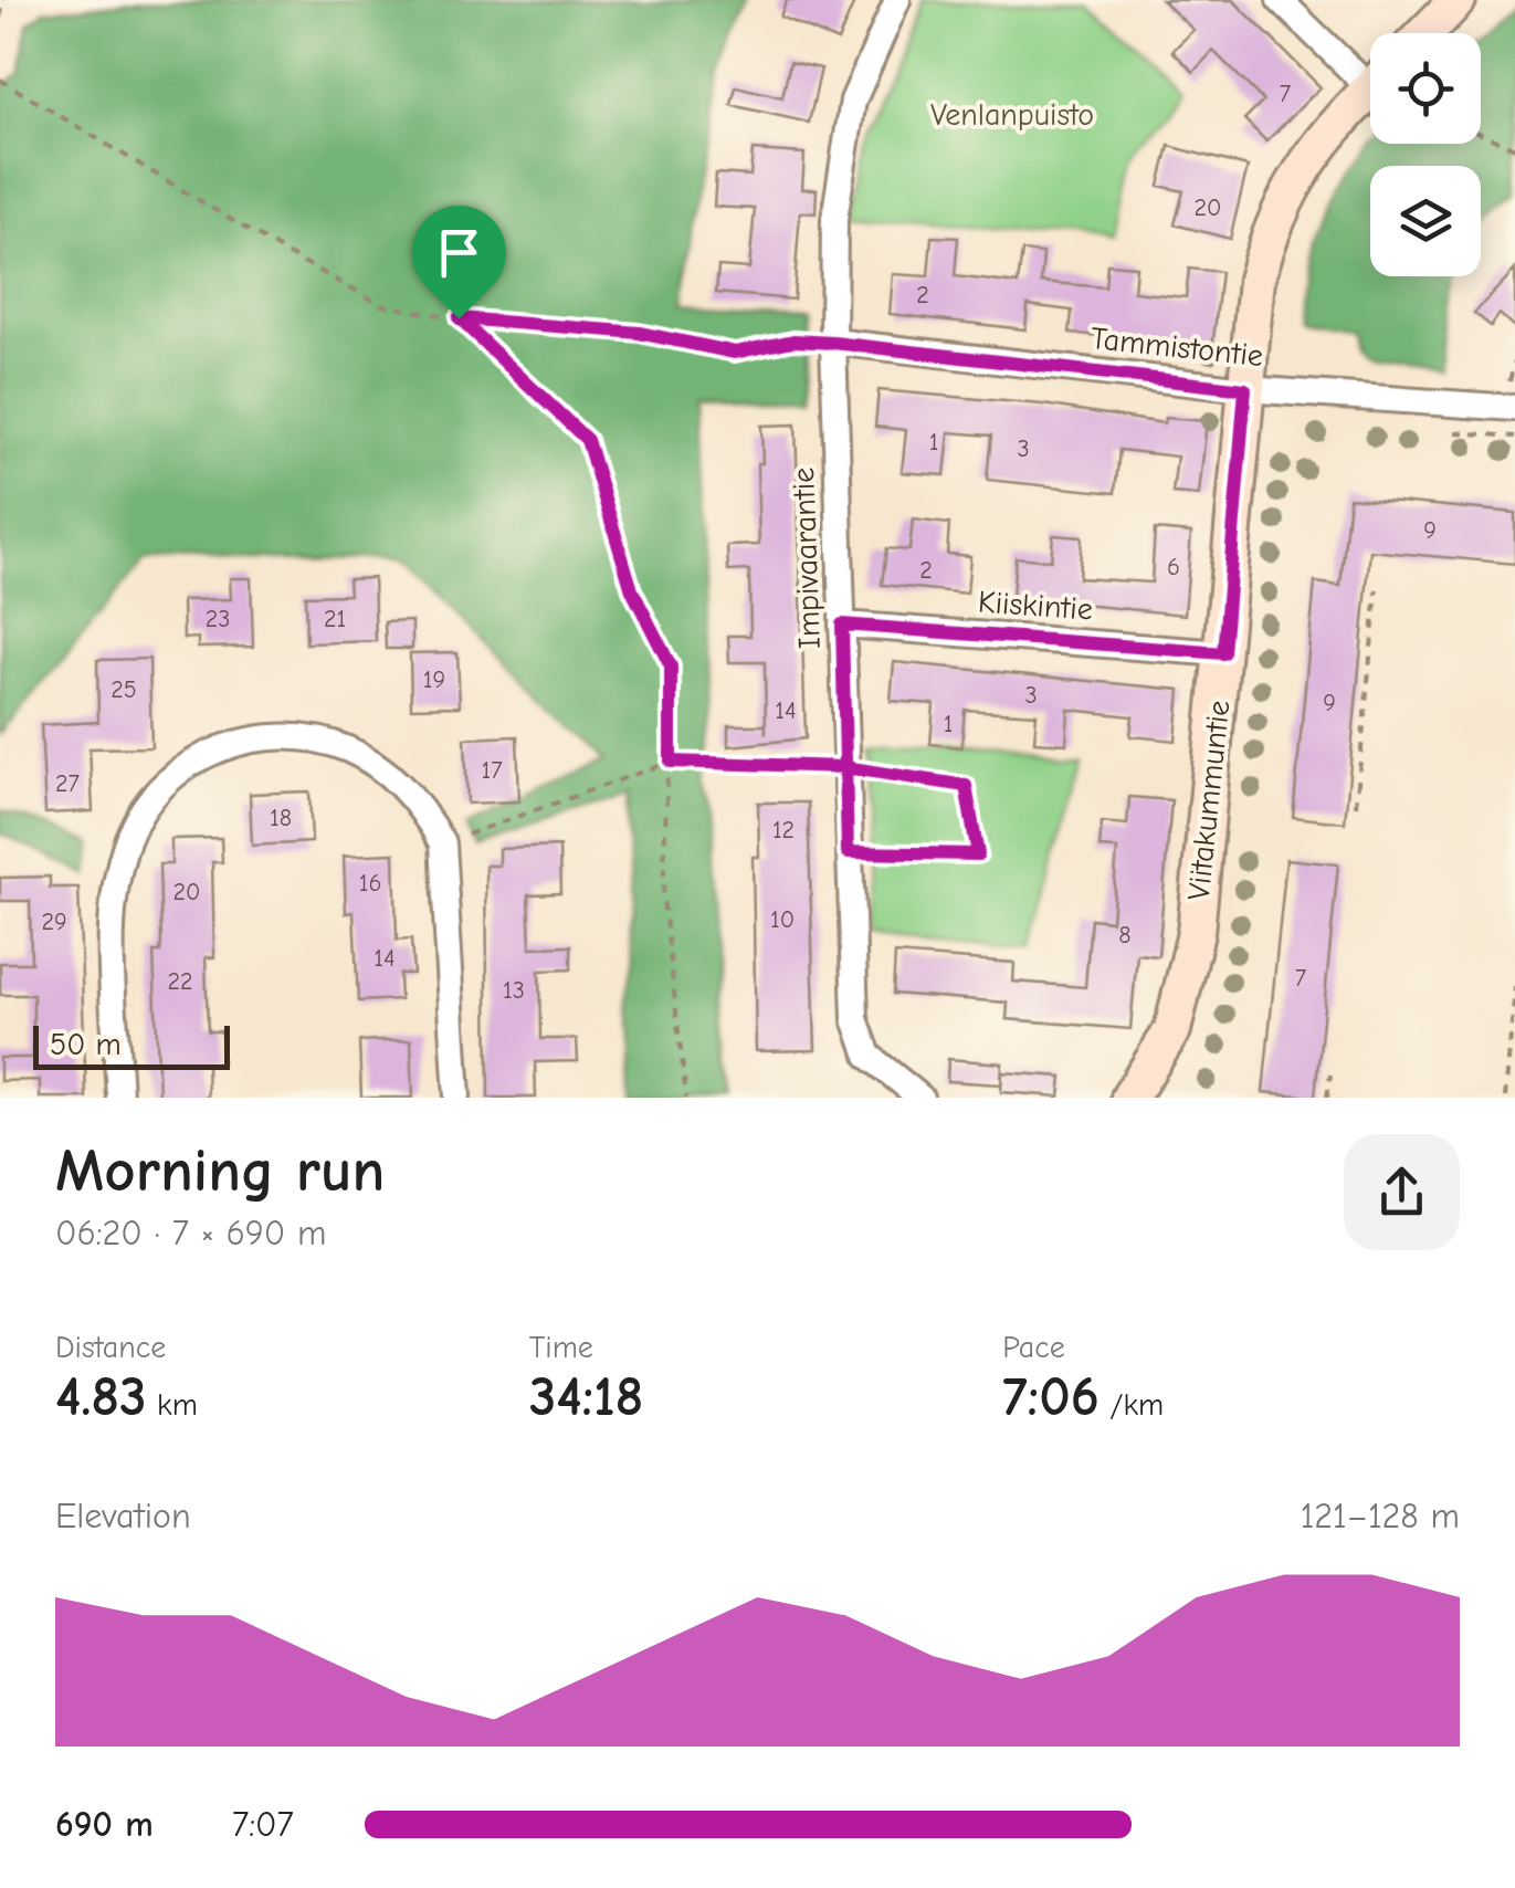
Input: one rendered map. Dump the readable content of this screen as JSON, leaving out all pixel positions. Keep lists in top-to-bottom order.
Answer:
{
  "streets": {
    "street": [
      "Tammistontie",
      "Impivaarantie",
      "Kiiskintie",
      "Viitakummuntie"
    ]
  },
  "crossings": [
    ["Tammistontie", "Impivaarantie"],
    ["Tammistontie", "Viitakummuntie"],
    ["Impivaarantie", "Kiiskintie"],
    ["Kiiskintie", "Viitakummuntie"]
  ],
  "parks": ["Venlanpuisto"],
  "house_numbers": [
    "7",
    "20",
    "2",
    "1",
    "3",
    "9",
    "6",
    "2",
    "23",
    "21",
    "19",
    "25",
    "3",
    "9",
    "14",
    "1",
    "17",
    "27",
    "18",
    "12",
    "16",
    "20",
    "10",
    "29",
    "8",
    "14",
    "7",
    "22",
    "13"
  ],
  "scale_bar": "50 m",
  "page": {
    "scale": "50 m",
    "heading": ["Morning run", "06:20 · 7 × 690 m"],
    "stats": [
      ["Distance", "4.83 km"],
      ["Time", "34:18"],
      ["Pace", "7:06 /km"]
    ],
    "chart": ["Elevation", "121–128 m"],
    "list": [
      {
        "name": "690 m",
        "note": "7:07"
      }
    ]
  }
}
